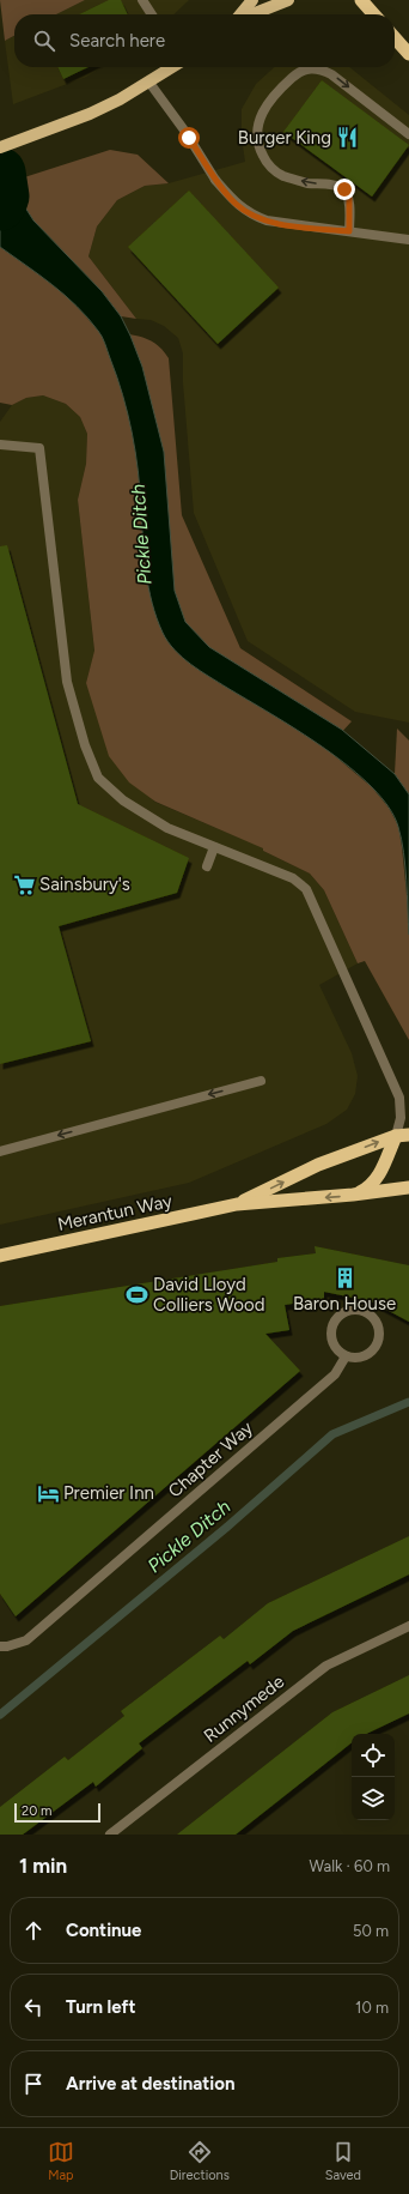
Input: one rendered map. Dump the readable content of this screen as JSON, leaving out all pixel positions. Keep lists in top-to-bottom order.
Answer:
{
  "streets": {
    "highway": ["Merantun Way"],
    "street": ["Chapter Way", "Runnymede"]
  },
  "water": ["Pickle Ditch"],
  "places": {
    "restaurant": ["Burger King"],
    "supermarket": ["Sainsbury's"],
    "building": ["Baron House"],
    "sports": ["David Lloyd Colliers Wood"],
    "hotel": ["Premier Inn"]
  },
  "scale_bar": "20 m",
  "page": {
    "search": "Search here",
    "scale": "20 m",
    "heading": ["1 min", "Walk · 60 m"],
    "list": [
      ["Continue", "50 m"],
      ["Turn left", "10 m"],
      "Arrive at destination"
    ],
    "nav": ["Map", "Directions", "Saved"]
  }
}
